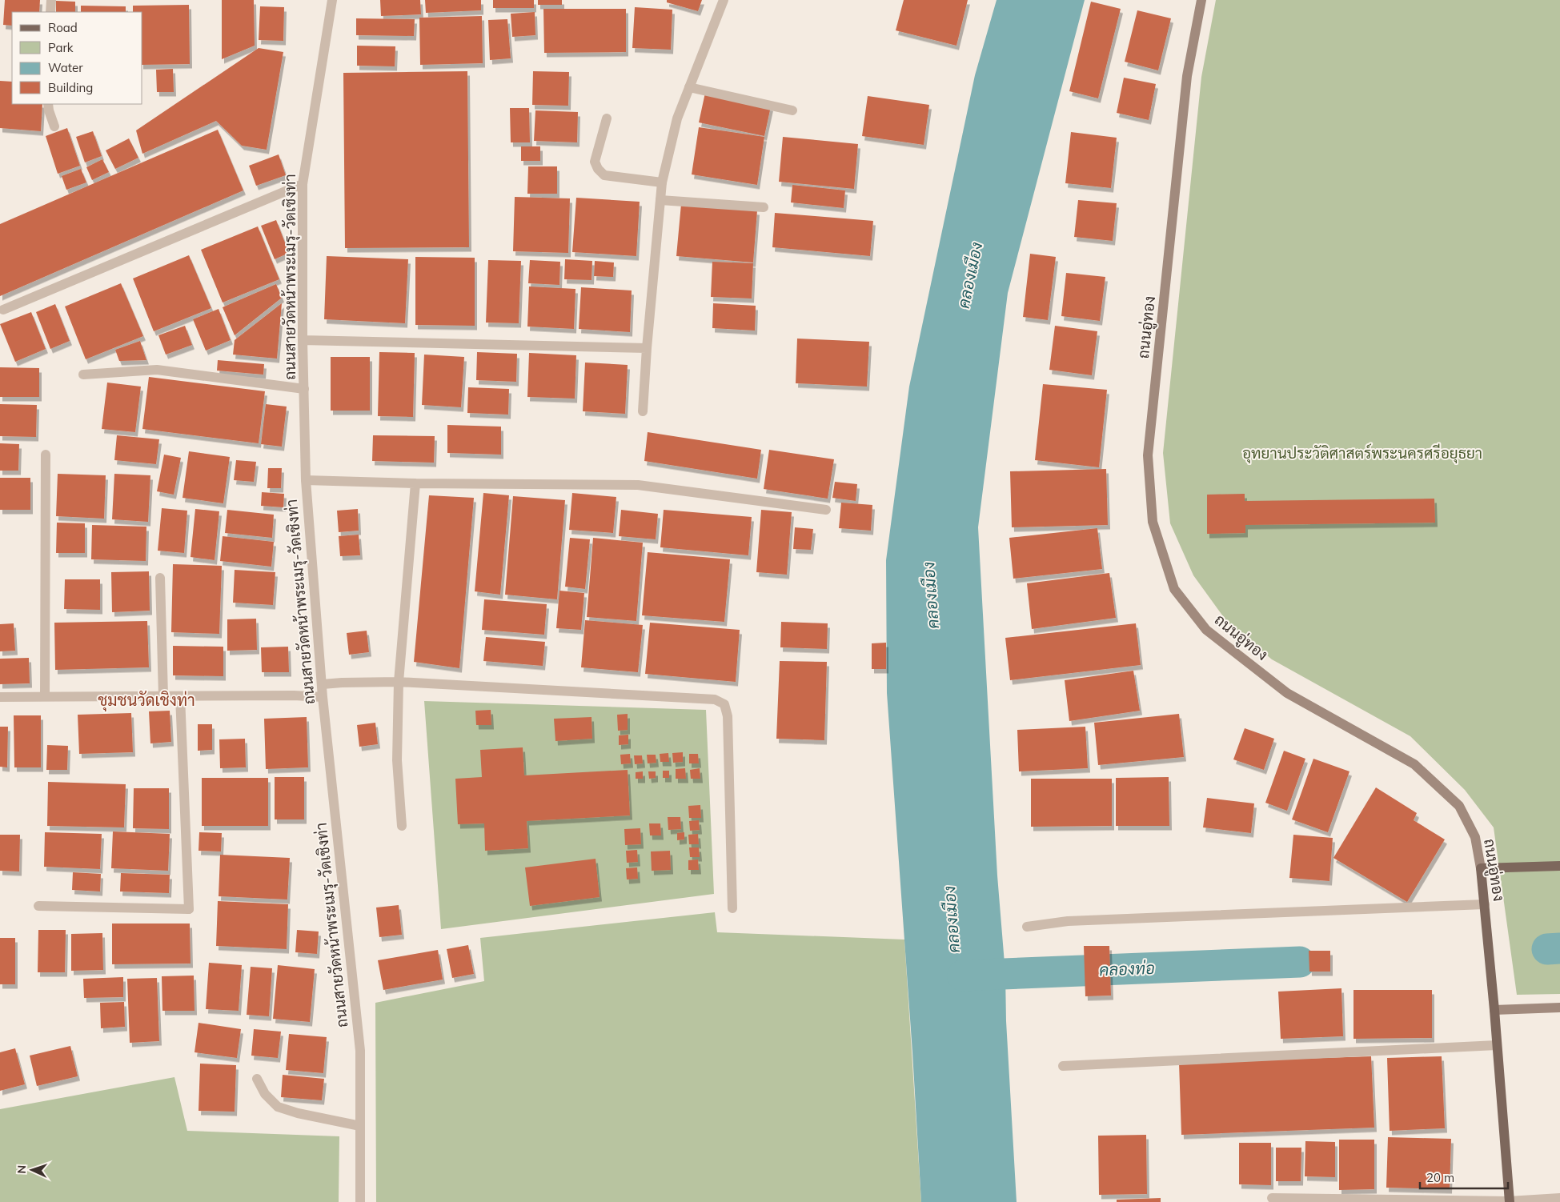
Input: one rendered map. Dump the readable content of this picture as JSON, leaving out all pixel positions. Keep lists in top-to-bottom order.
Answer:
{
  "streets": {
    "main road": ["ถนนอู่ทอง"],
    "street": ["ถนนสายวัดหน้าพระเมรุ-วัดเชิงท่า"]
  },
  "districts": ["ชุมชนวัดเชิงท่า"],
  "water": ["คลองเมือง", "คลองท่อ"],
  "parks": ["อุทยานประวัติศาสตร์พระนครศรีอยุธยา"],
  "legend": [
    "Road",
    "Park",
    "Water",
    "Building"
  ],
  "scale_bar": "20 m",
  "north": "left"
}
